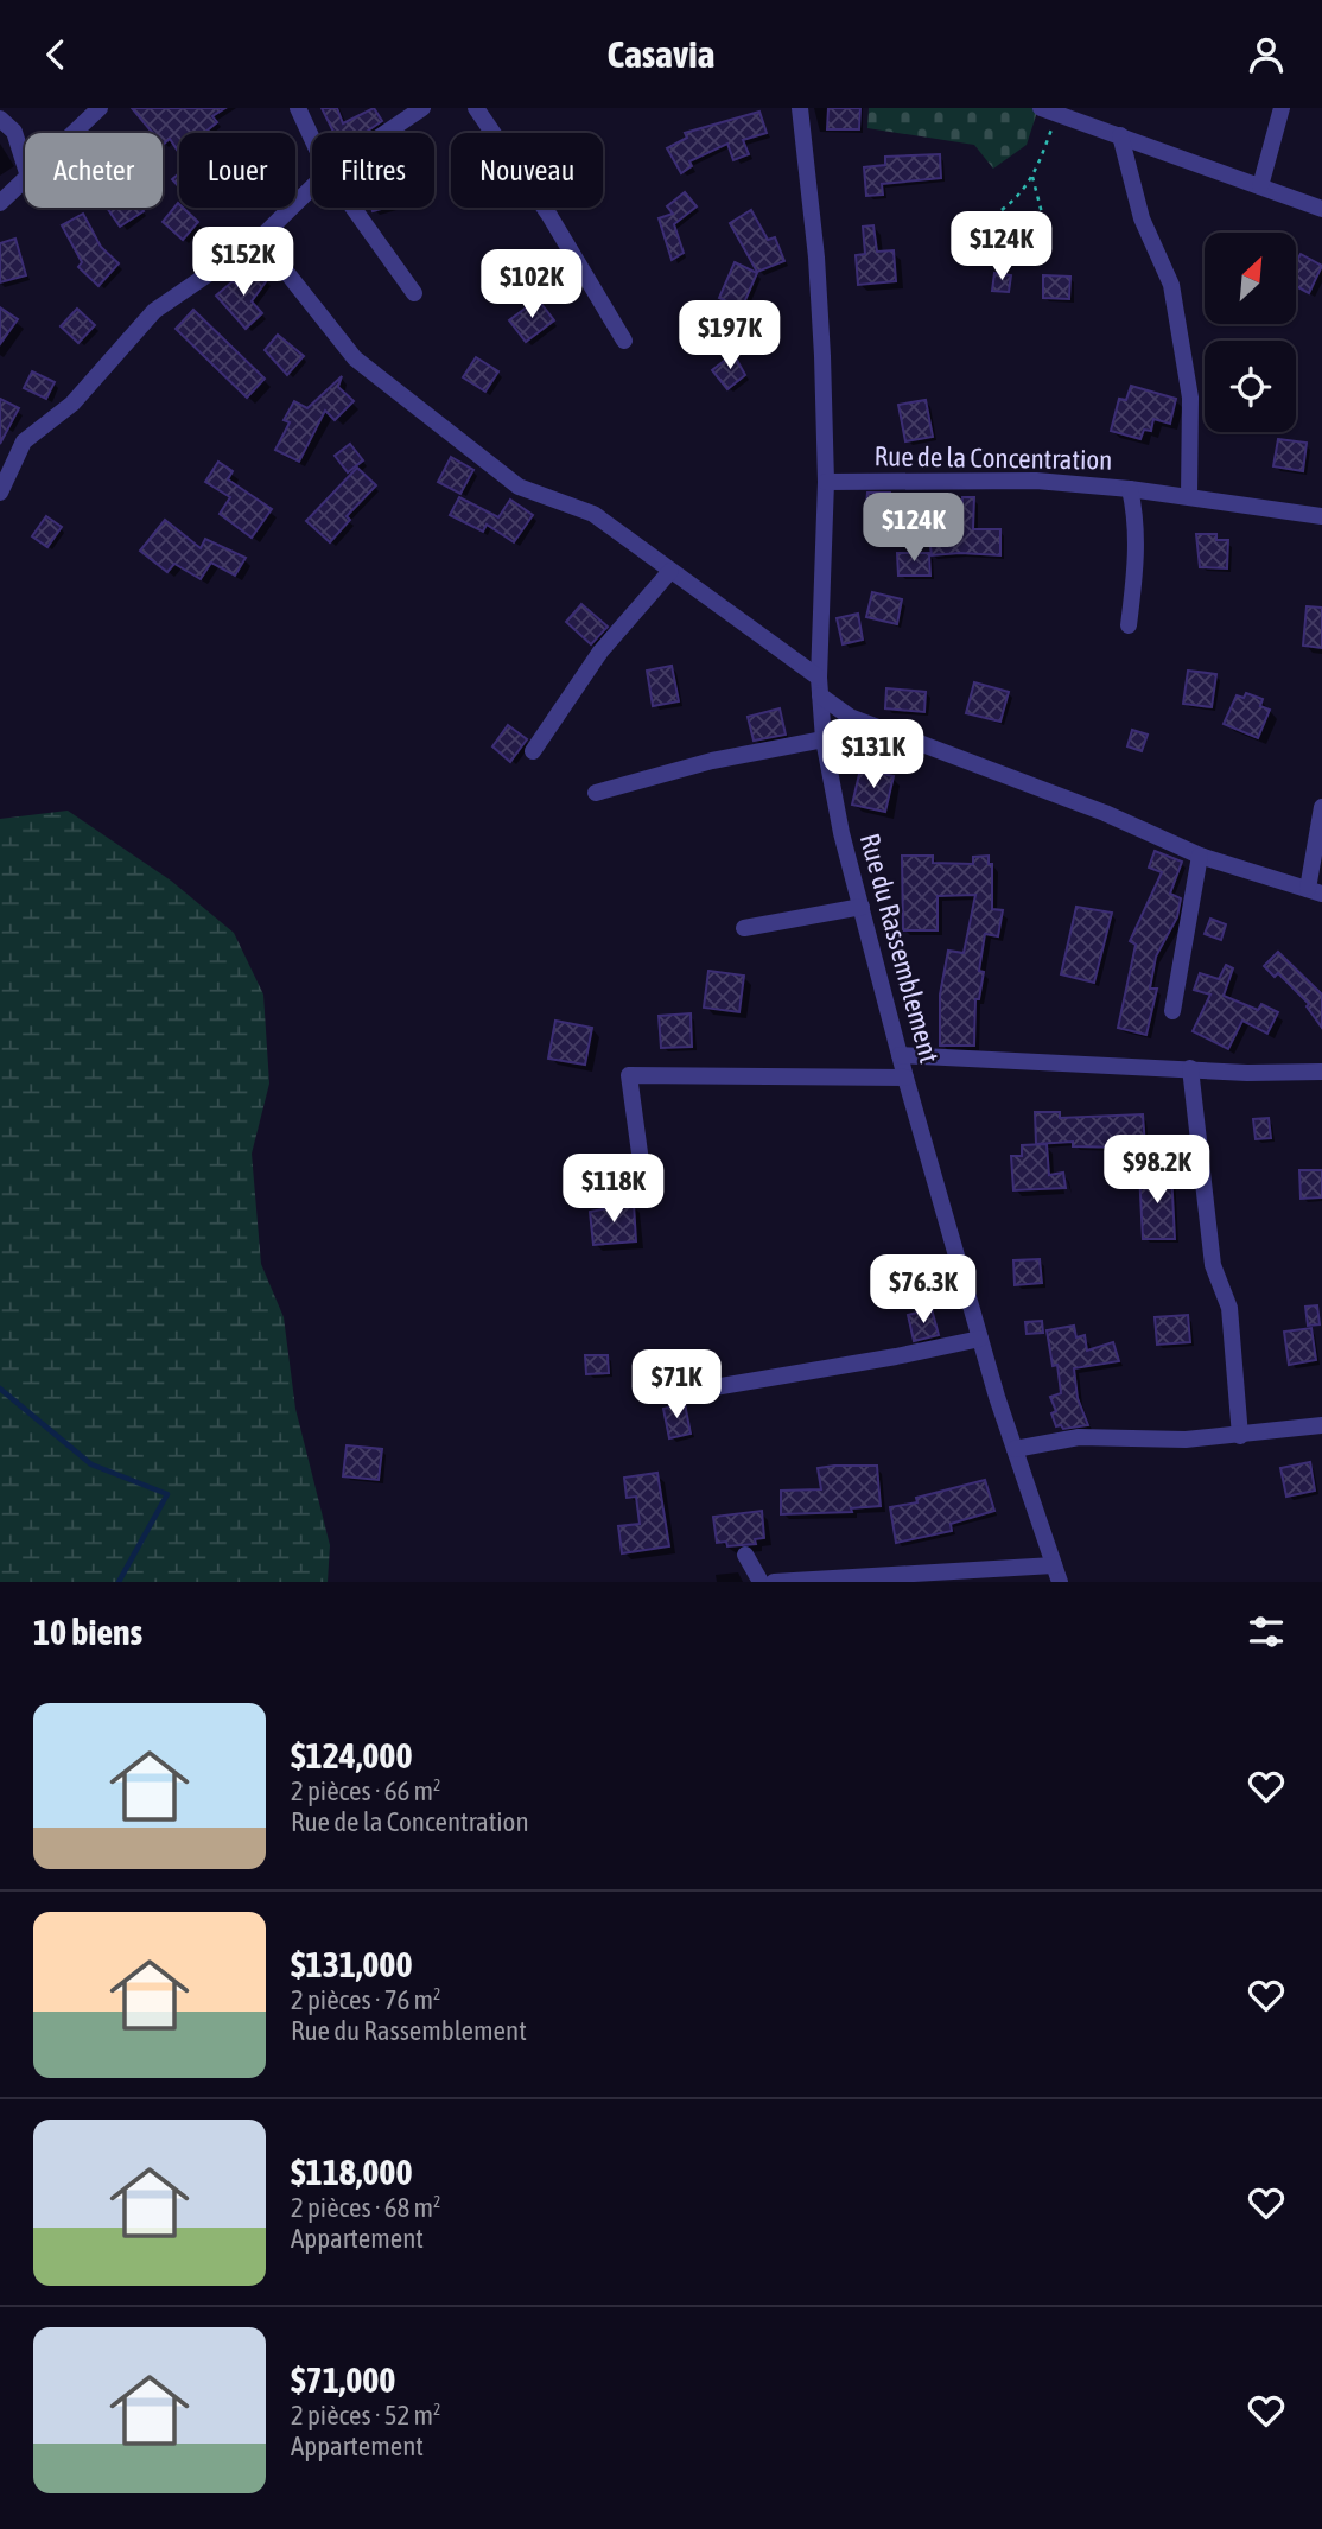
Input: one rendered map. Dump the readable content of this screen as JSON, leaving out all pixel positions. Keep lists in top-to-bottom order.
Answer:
{
  "streets": {
    "street": ["Rue de la Concentration", "Rue du Rassemblement"]
  },
  "crossings": [
    ["Rue de la Concentration", "Rue du Rassemblement"]
  ],
  "north": "top right",
  "page": {
    "header": "Casavia",
    "chip": [
      "Acheter",
      "Louer",
      "Filtres",
      "Nouveau"
    ],
    "price": [
      "$124K",
      "$152K",
      "$102K",
      "$197K",
      "$124K",
      "$131K",
      "$98.2K",
      "$118K",
      "$76.3K",
      "$71K"
    ],
    "heading": "10 biens",
    "list": [
      {
        "name": "$124,000",
        "note": "2 pièces · 66 m² · Rue de la Concentration"
      },
      {
        "name": "$131,000",
        "note": "2 pièces · 76 m² · Rue du Rassemblement"
      },
      {
        "name": "$118,000",
        "note": "2 pièces · 68 m² · Appartement"
      },
      {
        "name": "$71,000",
        "note": "2 pièces · 52 m² · Appartement"
      }
    ]
  }
}
